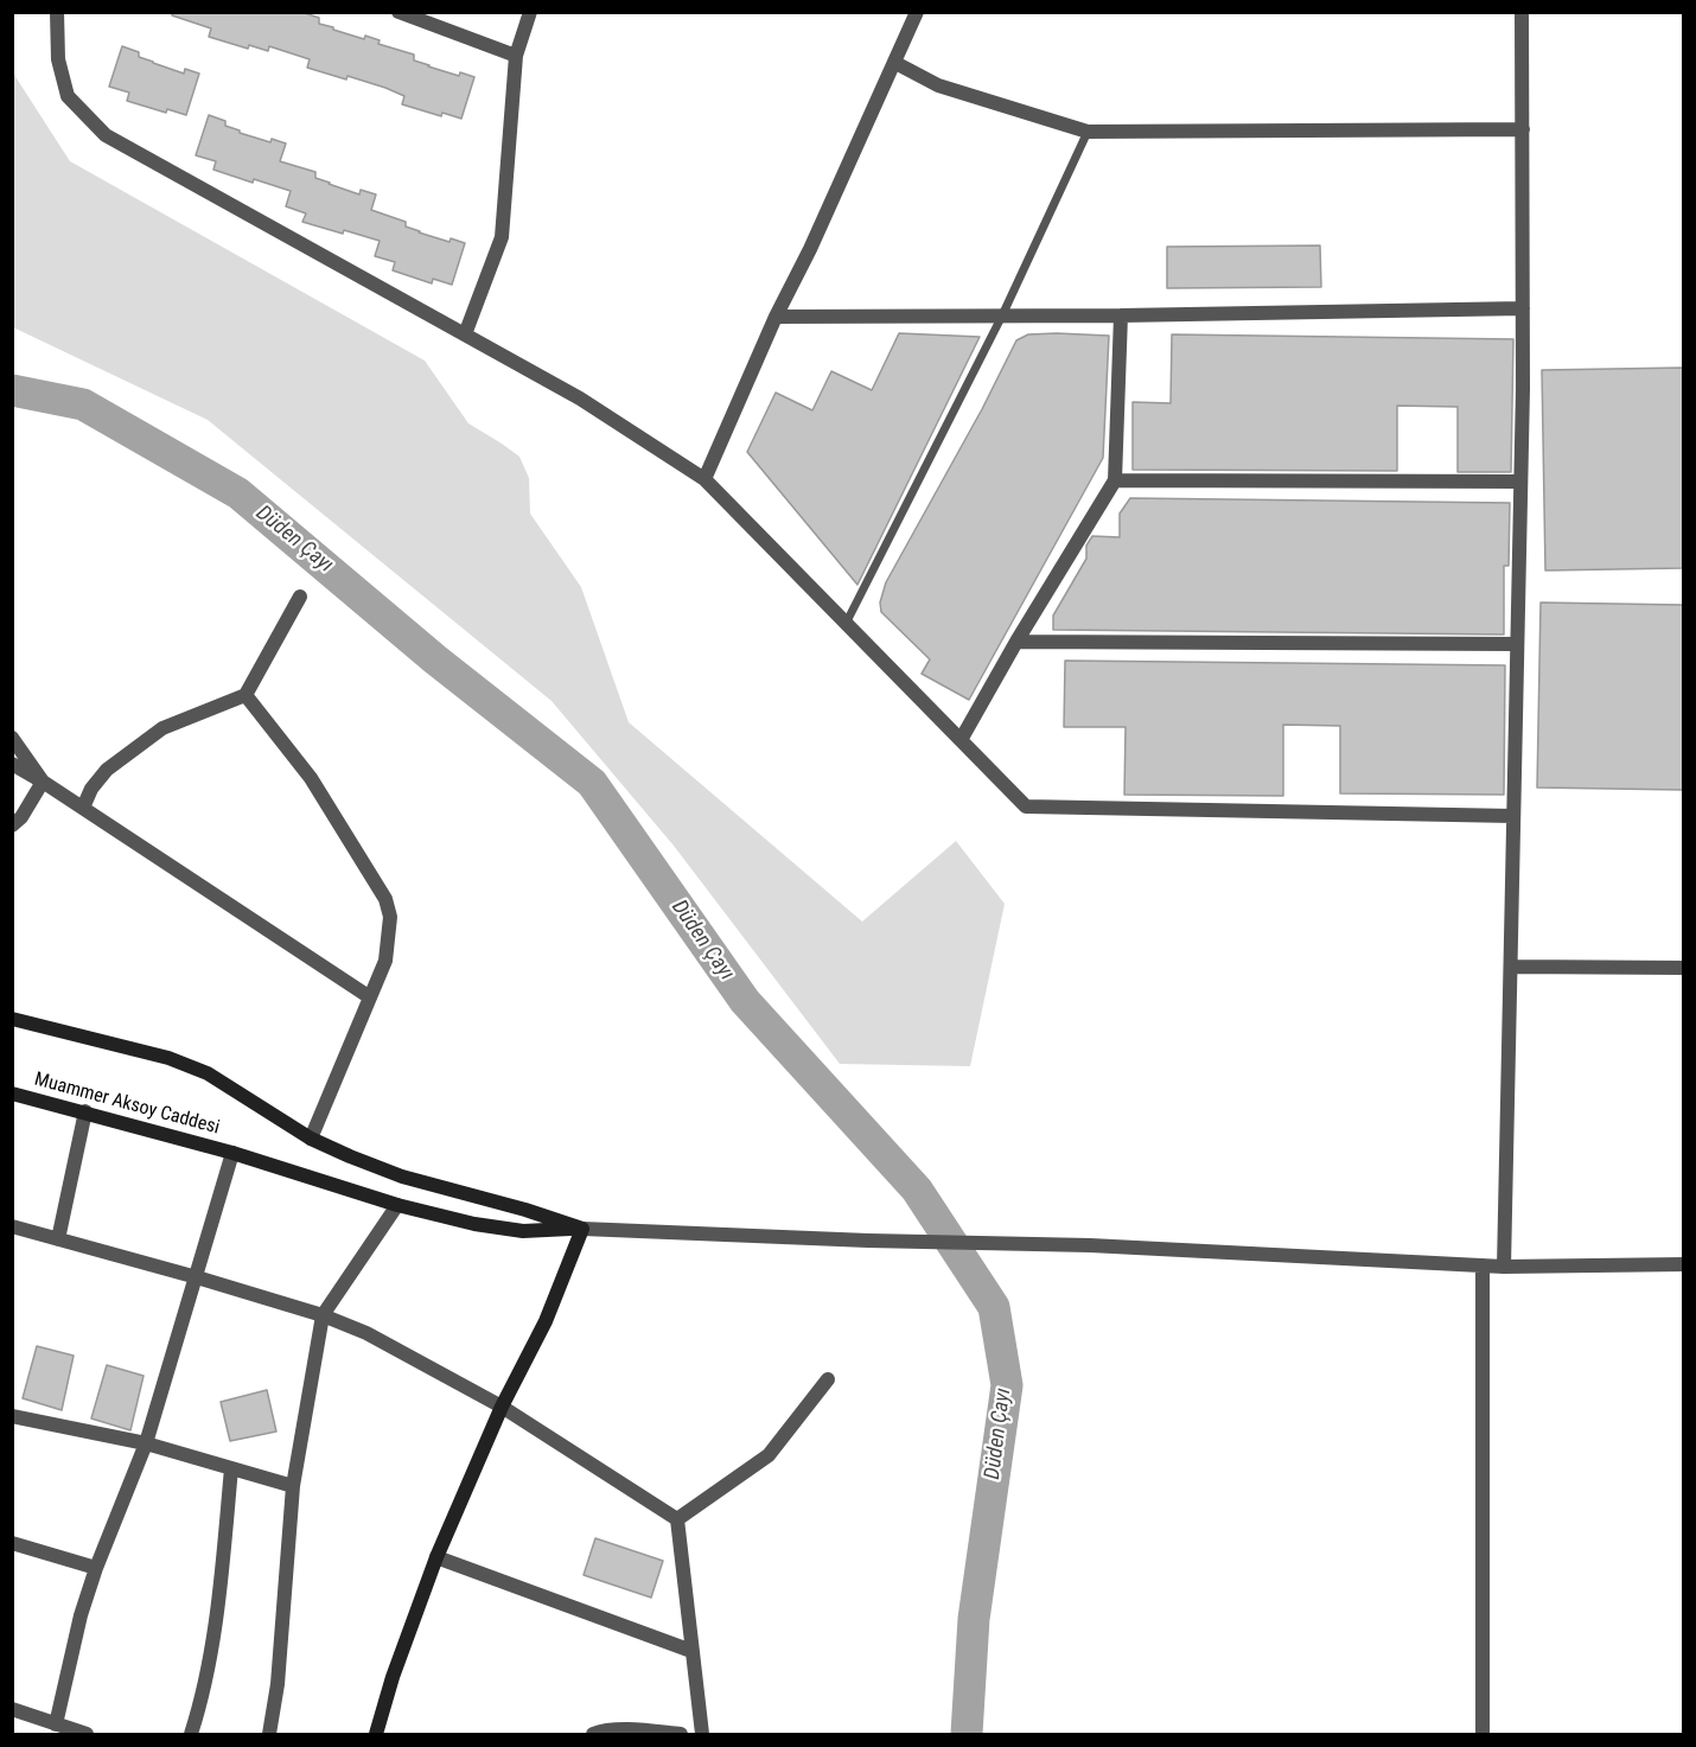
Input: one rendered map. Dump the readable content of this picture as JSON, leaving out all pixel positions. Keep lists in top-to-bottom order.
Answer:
{
  "streets": {
    "main road": ["Muammer Aksoy Caddesi"]
  },
  "water": ["Düden Çayı"]
}
